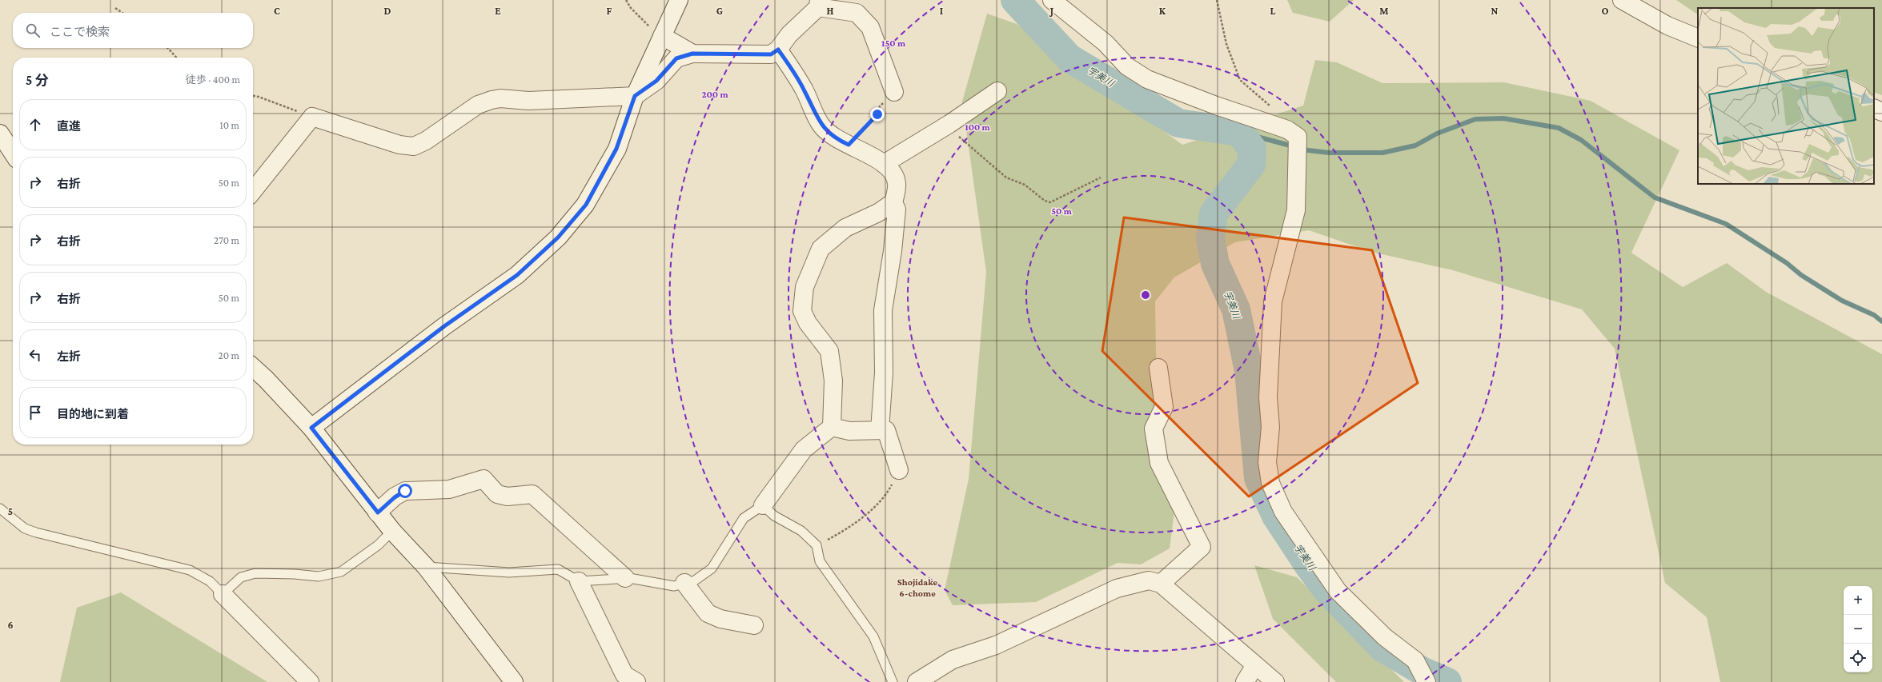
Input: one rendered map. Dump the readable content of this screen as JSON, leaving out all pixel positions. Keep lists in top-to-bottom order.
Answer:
{
  "districts": ["Shojidake 6-chome"],
  "water": ["宇美川"],
  "page": {
    "search": "ここで検索",
    "heading": ["5 分", "徒歩 · 400 m"],
    "list": [
      ["直進", "10 m"],
      ["右折", "50 m"],
      ["右折", "270 m"],
      ["右折", "50 m"],
      ["左折", "20 m"],
      "目的地に到着"
    ],
    "map_buttons": ["+", "−"]
  },
  "grid": {
    "columns": [
      "C",
      "D",
      "E",
      "F",
      "G",
      "H",
      "I",
      "J",
      "K",
      "L",
      "M",
      "N",
      "O"
    ],
    "rows": ["5", "6"]
  },
  "rings": [
    "150 m",
    "200 m",
    "100 m",
    "50 m"
  ]
}
